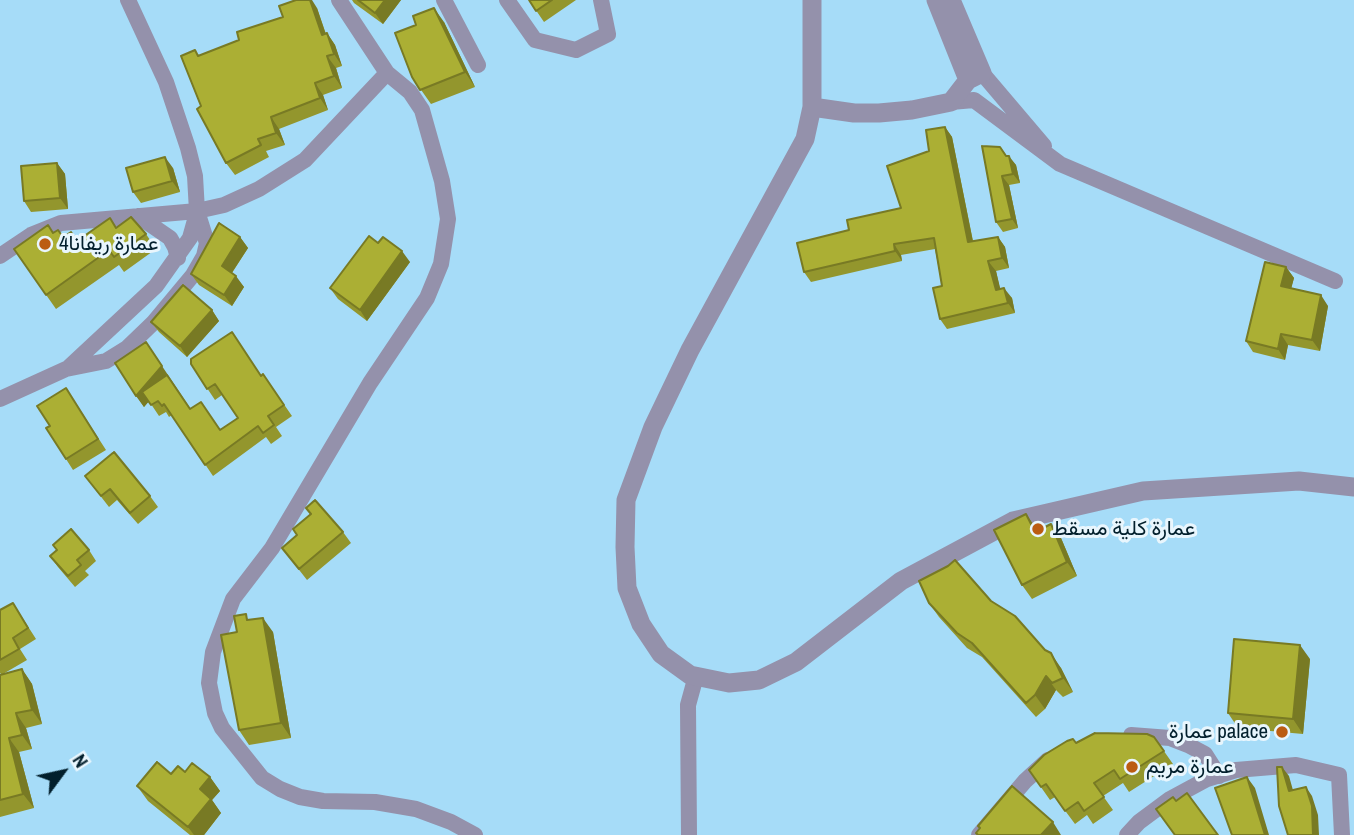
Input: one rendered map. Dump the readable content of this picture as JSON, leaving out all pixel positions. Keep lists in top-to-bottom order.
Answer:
{
  "places": [
    "عمارة ريفانا4",
    "عمارة كلية مسقط",
    "عمارة palace",
    "عمارة مريم"
  ],
  "north": "top right"
}
